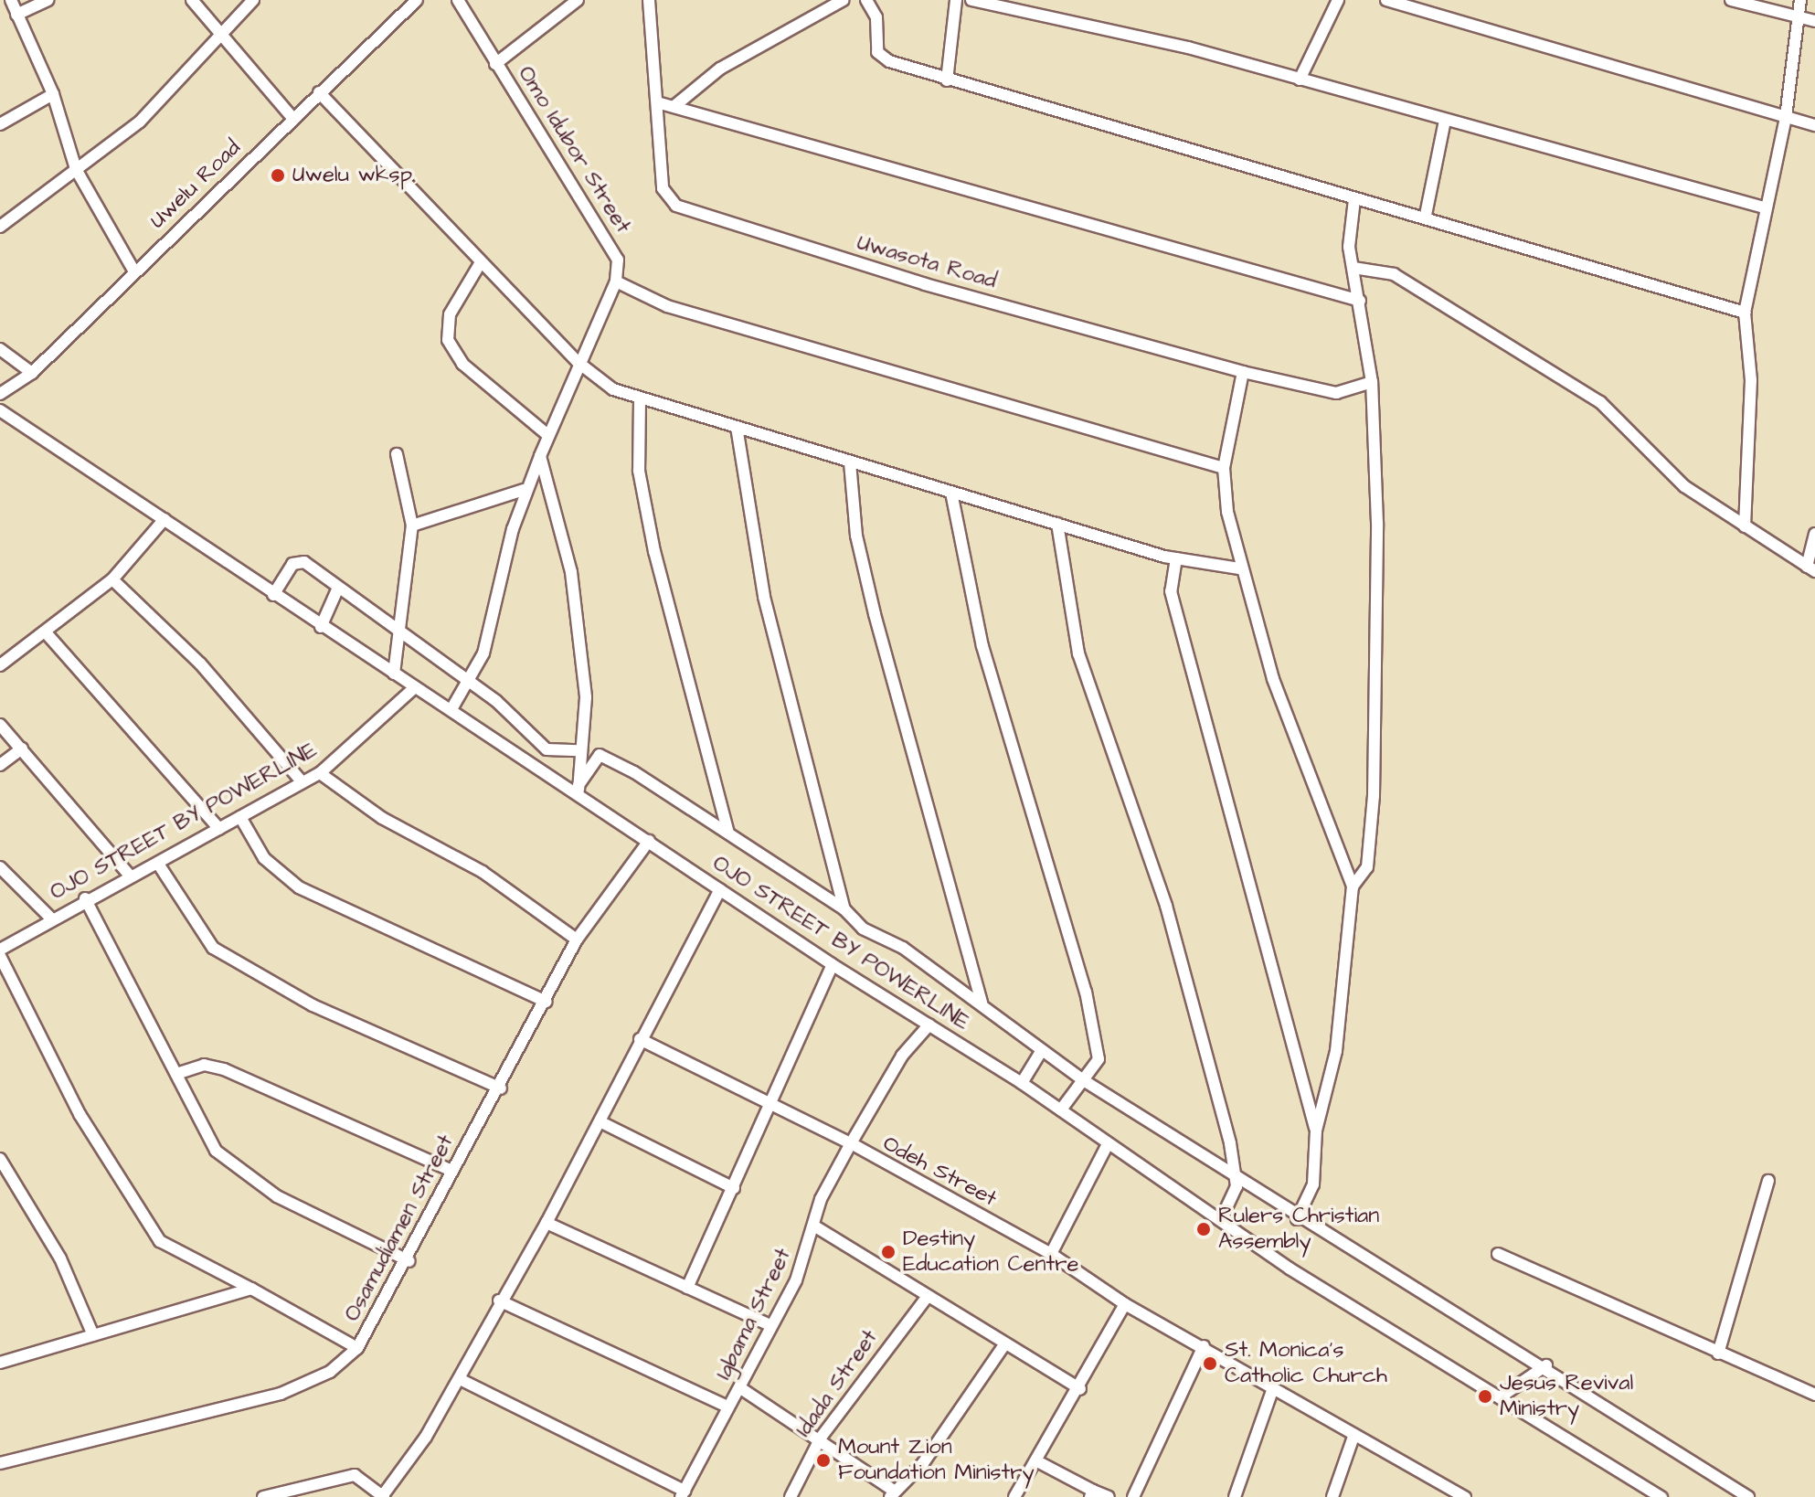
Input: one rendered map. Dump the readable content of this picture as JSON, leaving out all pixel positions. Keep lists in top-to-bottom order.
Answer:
{
  "streets": {
    "street": [
      "Omo Idubor Street",
      "Uwelu Road",
      "Uwasota Road",
      "OJO STREET BY POWERLINE",
      "Odeh Street",
      "Osamudiamen Street",
      "Igbama Street",
      "Idada Street"
    ]
  },
  "crossings": [
    ["OJO STREET BY POWERLINE", "Osamudiamen Street"],
    ["OJO STREET BY POWERLINE", "Igbama Street"],
    ["Odeh Street", "Igbama Street"]
  ],
  "places": [
    "Uwelu wksp.",
    "Rulers Christian Assembly",
    "Destiny Education Centre",
    "St. Monica's Catholic Church",
    "Jesus Revival Ministry",
    "Mount Zion Foundation Ministry"
  ]
}
